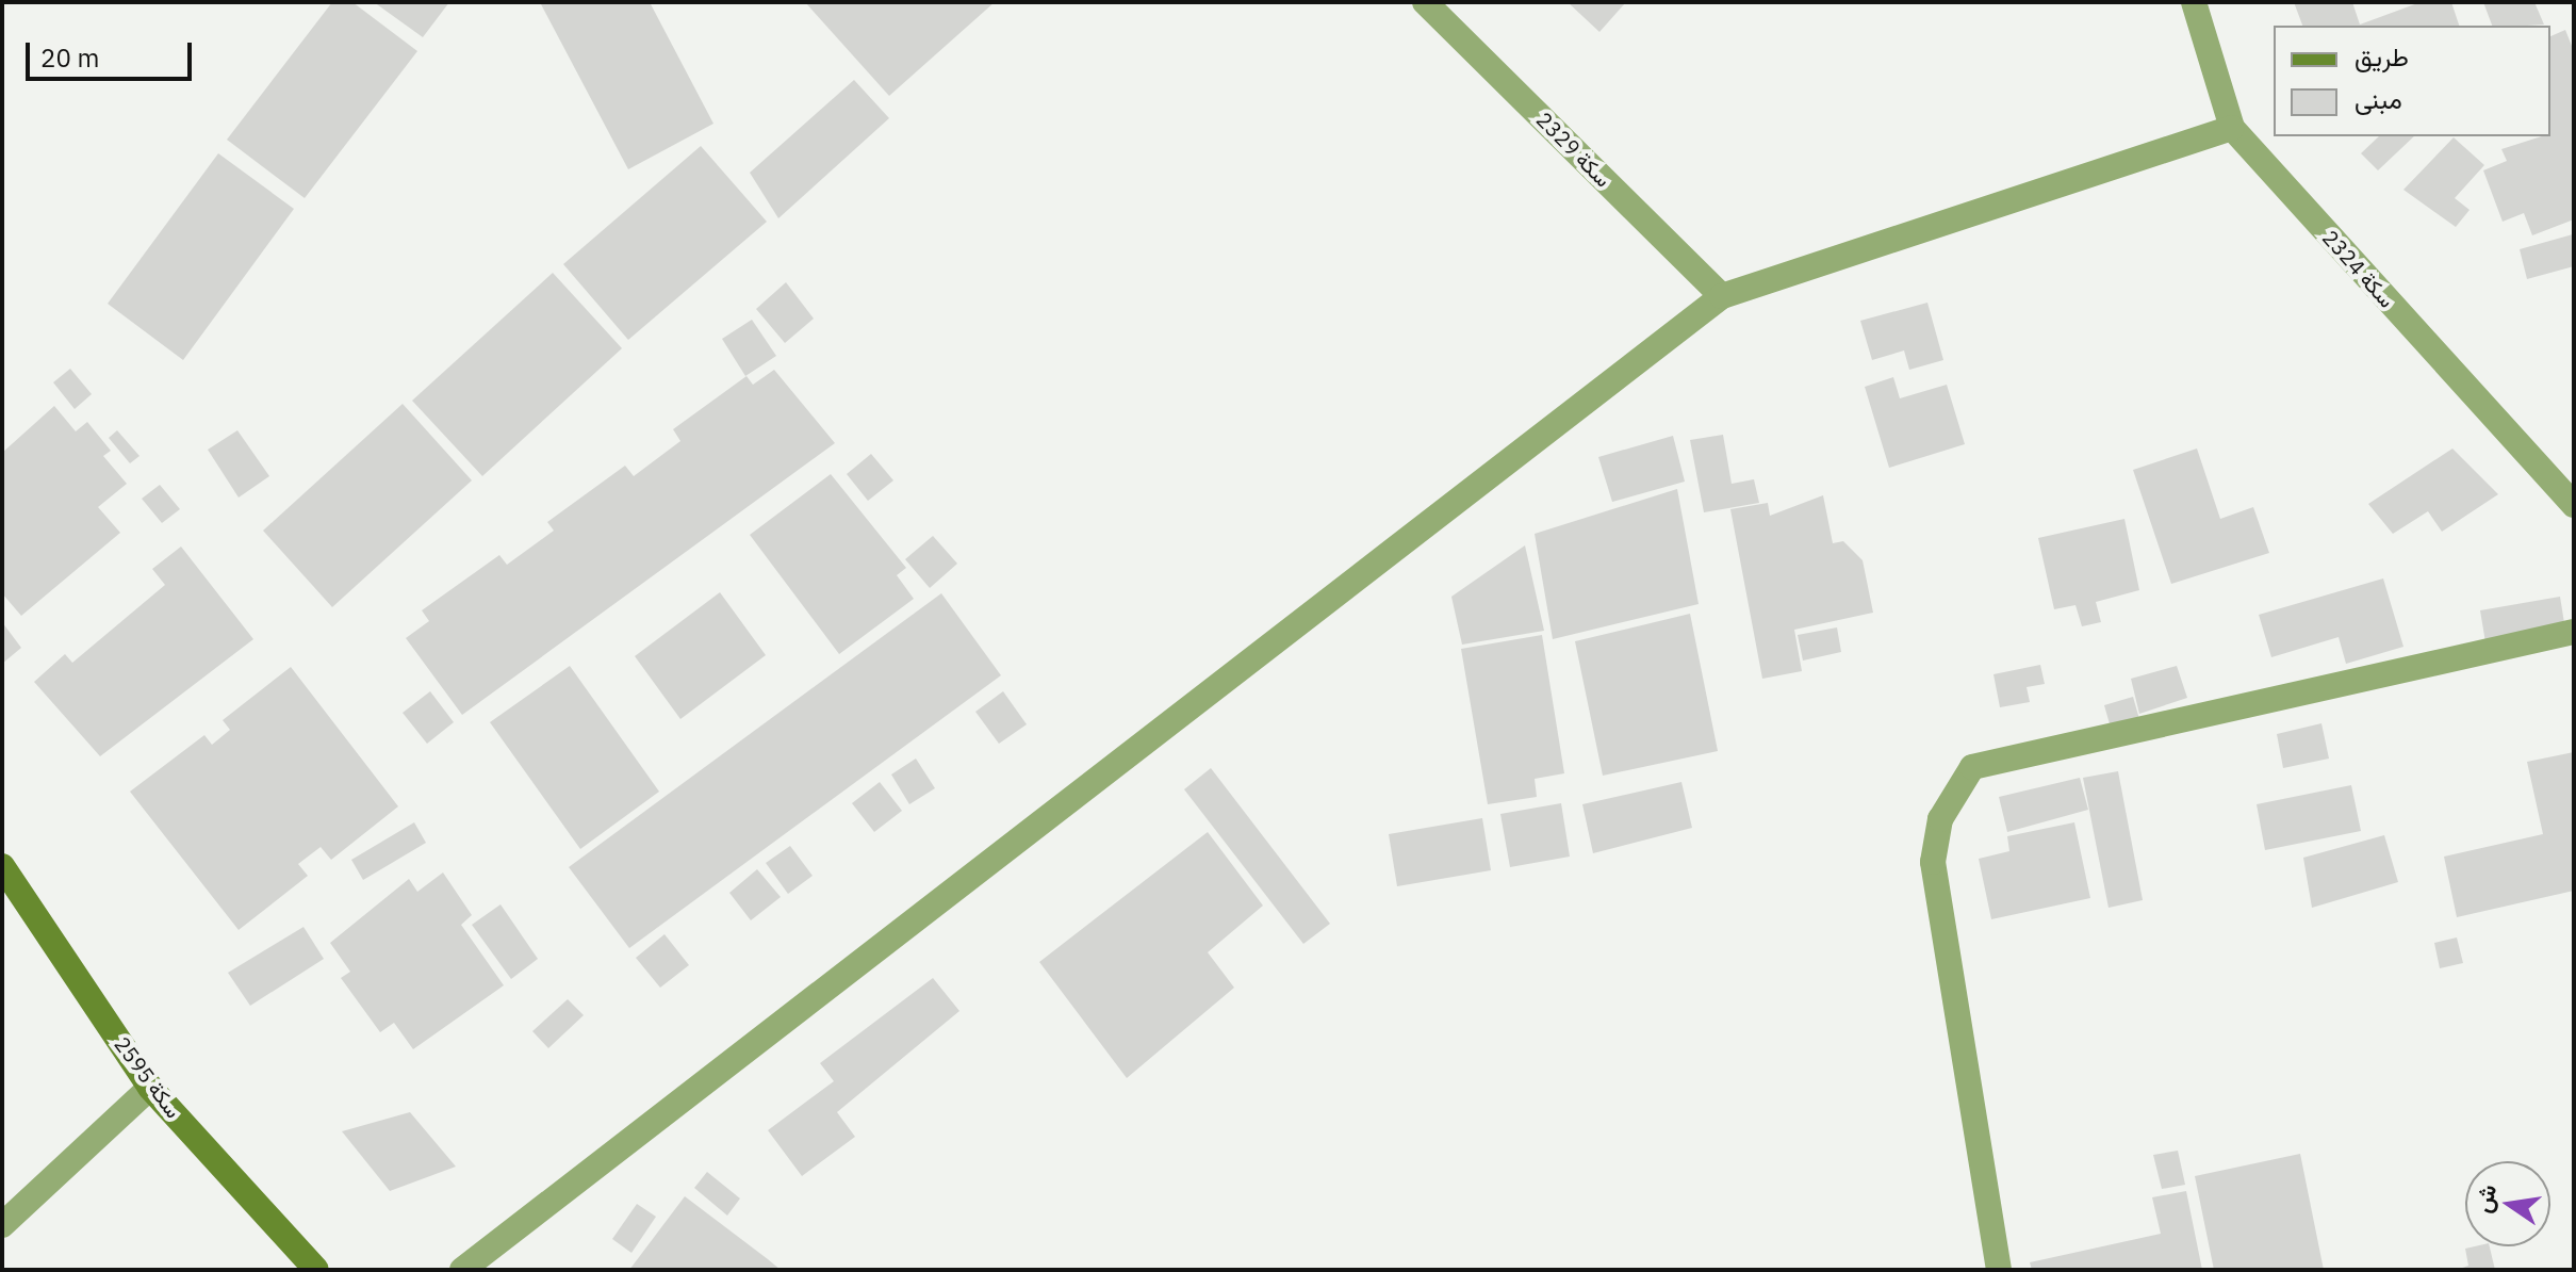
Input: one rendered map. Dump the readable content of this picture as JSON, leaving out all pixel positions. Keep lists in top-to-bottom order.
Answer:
{
  "streets": {
    "street": ["سكة 2329", "سكة 2324", "سكة 2595"]
  },
  "legend": ["طريق", "مبنى"],
  "scale_bar": "20 m",
  "north": "left"
}
